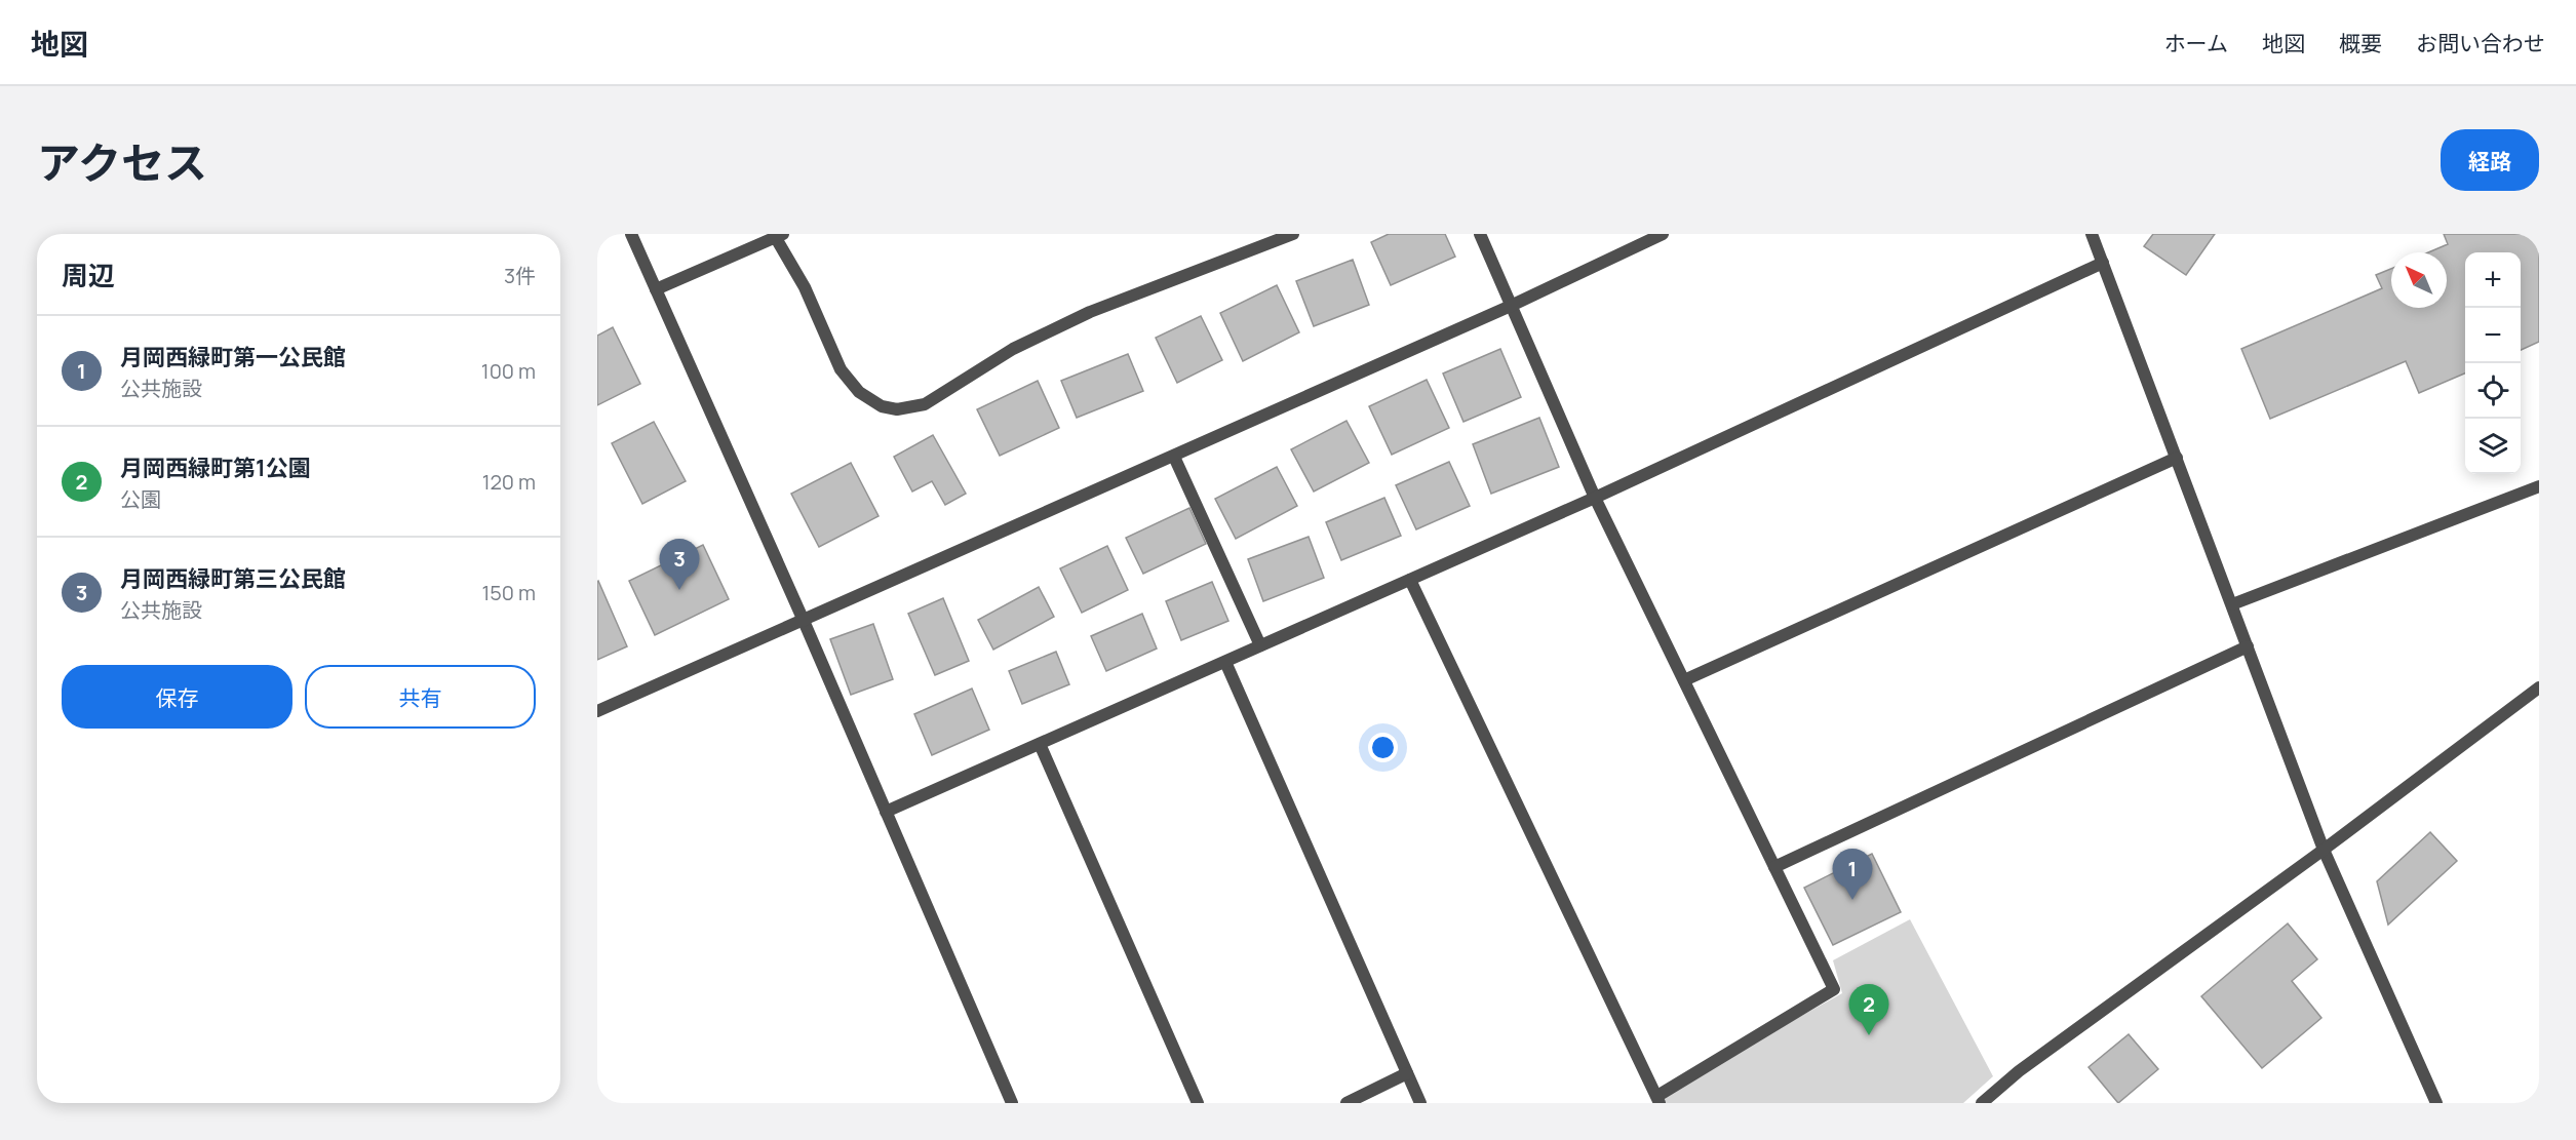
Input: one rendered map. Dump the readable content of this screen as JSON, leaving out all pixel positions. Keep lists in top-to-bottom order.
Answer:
{
  "north": "top left",
  "page": {
    "header": "地図",
    "nav": [
      "ホーム",
      "地図",
      "概要",
      "お問い合わせ"
    ],
    "title": "アクセス",
    "buttons": [
      "経路",
      ["保存", "共有"]
    ],
    "heading": ["周辺", "3件"],
    "map_buttons": ["+", "−"],
    "list": [
      {
        "mark": "1",
        "name": "月岡西緑町第一公民館",
        "note": "公共施設",
        "value": "100 m"
      },
      {
        "mark": "2",
        "name": "月岡西緑町第1公園",
        "note": "公園",
        "value": "120 m"
      },
      {
        "mark": "3",
        "name": "月岡西緑町第三公民館",
        "note": "公共施設",
        "value": "150 m"
      }
    ],
    "pins": ["3", "1", "2"]
  }
}
